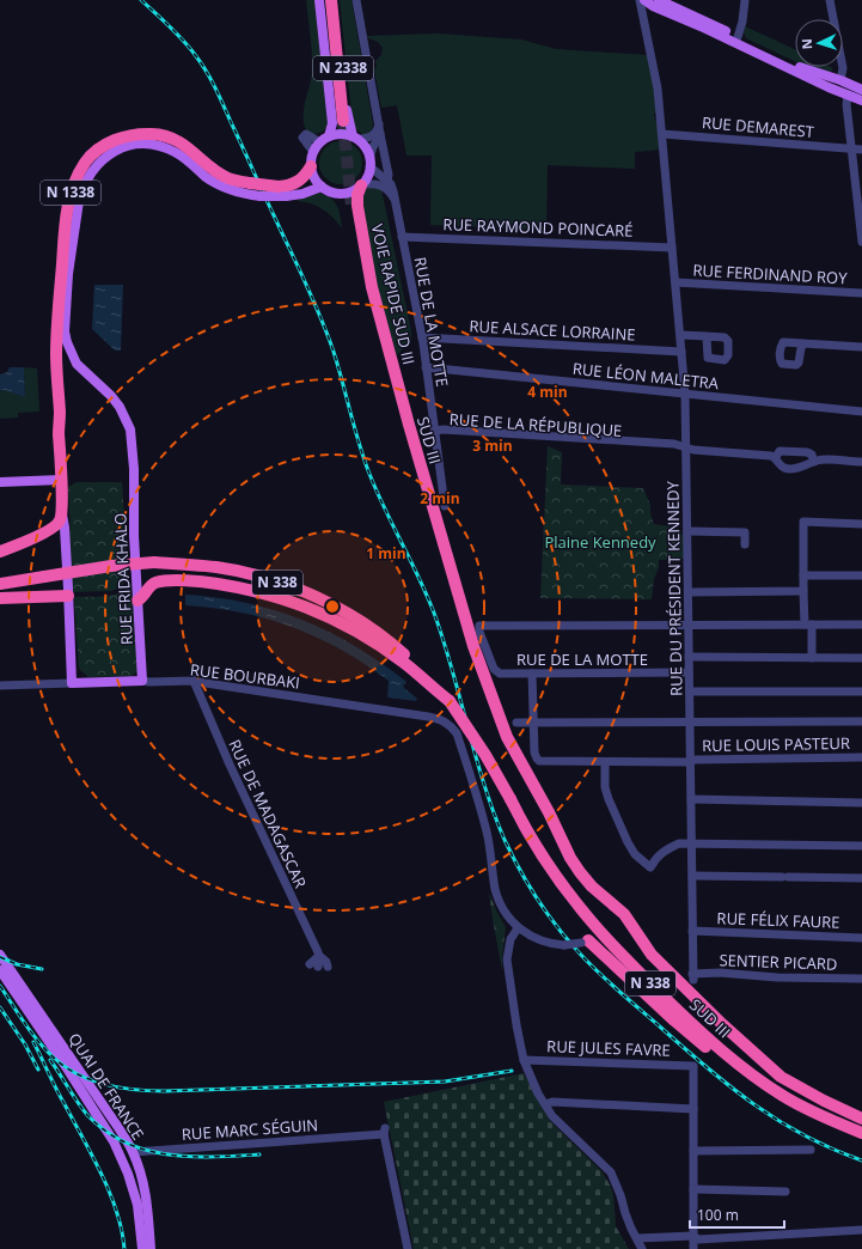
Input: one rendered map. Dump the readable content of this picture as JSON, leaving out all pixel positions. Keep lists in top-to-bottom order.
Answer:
{
  "streets": {
    "highway": [
      "N 1338",
      "VOIE RAPIDE SUD III",
      "SUD III",
      "N 338"
    ],
    "main road": [
      "N 2338",
      "RUE FRIDA KHALO",
      "RUE BOURBAKI",
      "QUAI DE FRANCE"
    ],
    "street": [
      "RUE DEMAREST",
      "RUE RAYMOND POINCARÉ",
      "RUE FERDINAND ROY",
      "RUE DE LA MOTTE",
      "RUE ALSACE LORRAINE",
      "RUE LÉON MALETRA",
      "RUE DE LA RÉPUBLIQUE",
      "RUE DU PRÉSIDENT KENNEDY",
      "RUE LOUIS PASTEUR",
      "RUE DE MADAGASCAR",
      "RUE FÉLIX FAURE",
      "SENTIER PICARD",
      "RUE JULES FAVRE",
      "RUE MARC SÉGUIN"
    ]
  },
  "crossings": [
    ["N 2338", "N 1338"],
    ["N 2338", "VOIE RAPIDE SUD III"],
    ["RUE DEMAREST", "RUE DU PRÉSIDENT KENNEDY"],
    ["N 1338", "VOIE RAPIDE SUD III"],
    ["N 1338", "RUE FRIDA KHALO"],
    ["RUE RAYMOND POINCARÉ", "RUE DE LA MOTTE"],
    ["RUE RAYMOND POINCARÉ", "RUE DU PRÉSIDENT KENNEDY"],
    ["RUE FERDINAND ROY", "RUE DU PRÉSIDENT KENNEDY"],
    ["VOIE RAPIDE SUD III", "SUD III"],
    ["RUE DE LA MOTTE", "RUE ALSACE LORRAINE"],
    ["RUE DE LA MOTTE", "RUE LÉON MALETRA"],
    ["RUE DE LA MOTTE", "RUE DE LA RÉPUBLIQUE"],
    ["RUE DE LA MOTTE", "RUE DU PRÉSIDENT KENNEDY"],
    ["RUE ALSACE LORRAINE", "RUE DU PRÉSIDENT KENNEDY"],
    ["RUE LÉON MALETRA", "RUE DU PRÉSIDENT KENNEDY"],
    ["RUE DE LA RÉPUBLIQUE", "RUE DU PRÉSIDENT KENNEDY"],
    ["SUD III", "N 338"],
    ["RUE FRIDA KHALO", "RUE BOURBAKI"],
    ["RUE DU PRÉSIDENT KENNEDY", "RUE LOUIS PASTEUR"],
    ["RUE DU PRÉSIDENT KENNEDY", "RUE FÉLIX FAURE"],
    ["RUE DU PRÉSIDENT KENNEDY", "SENTIER PICARD"],
    ["RUE BOURBAKI", "RUE DE MADAGASCAR"],
    ["QUAI DE FRANCE", "RUE MARC SÉGUIN"]
  ],
  "parks": ["Plaine Kennedy"],
  "scale_bar": "100 m",
  "north": "left",
  "rings": [
    "4 min",
    "3 min",
    "2 min",
    "1 min"
  ]
}
